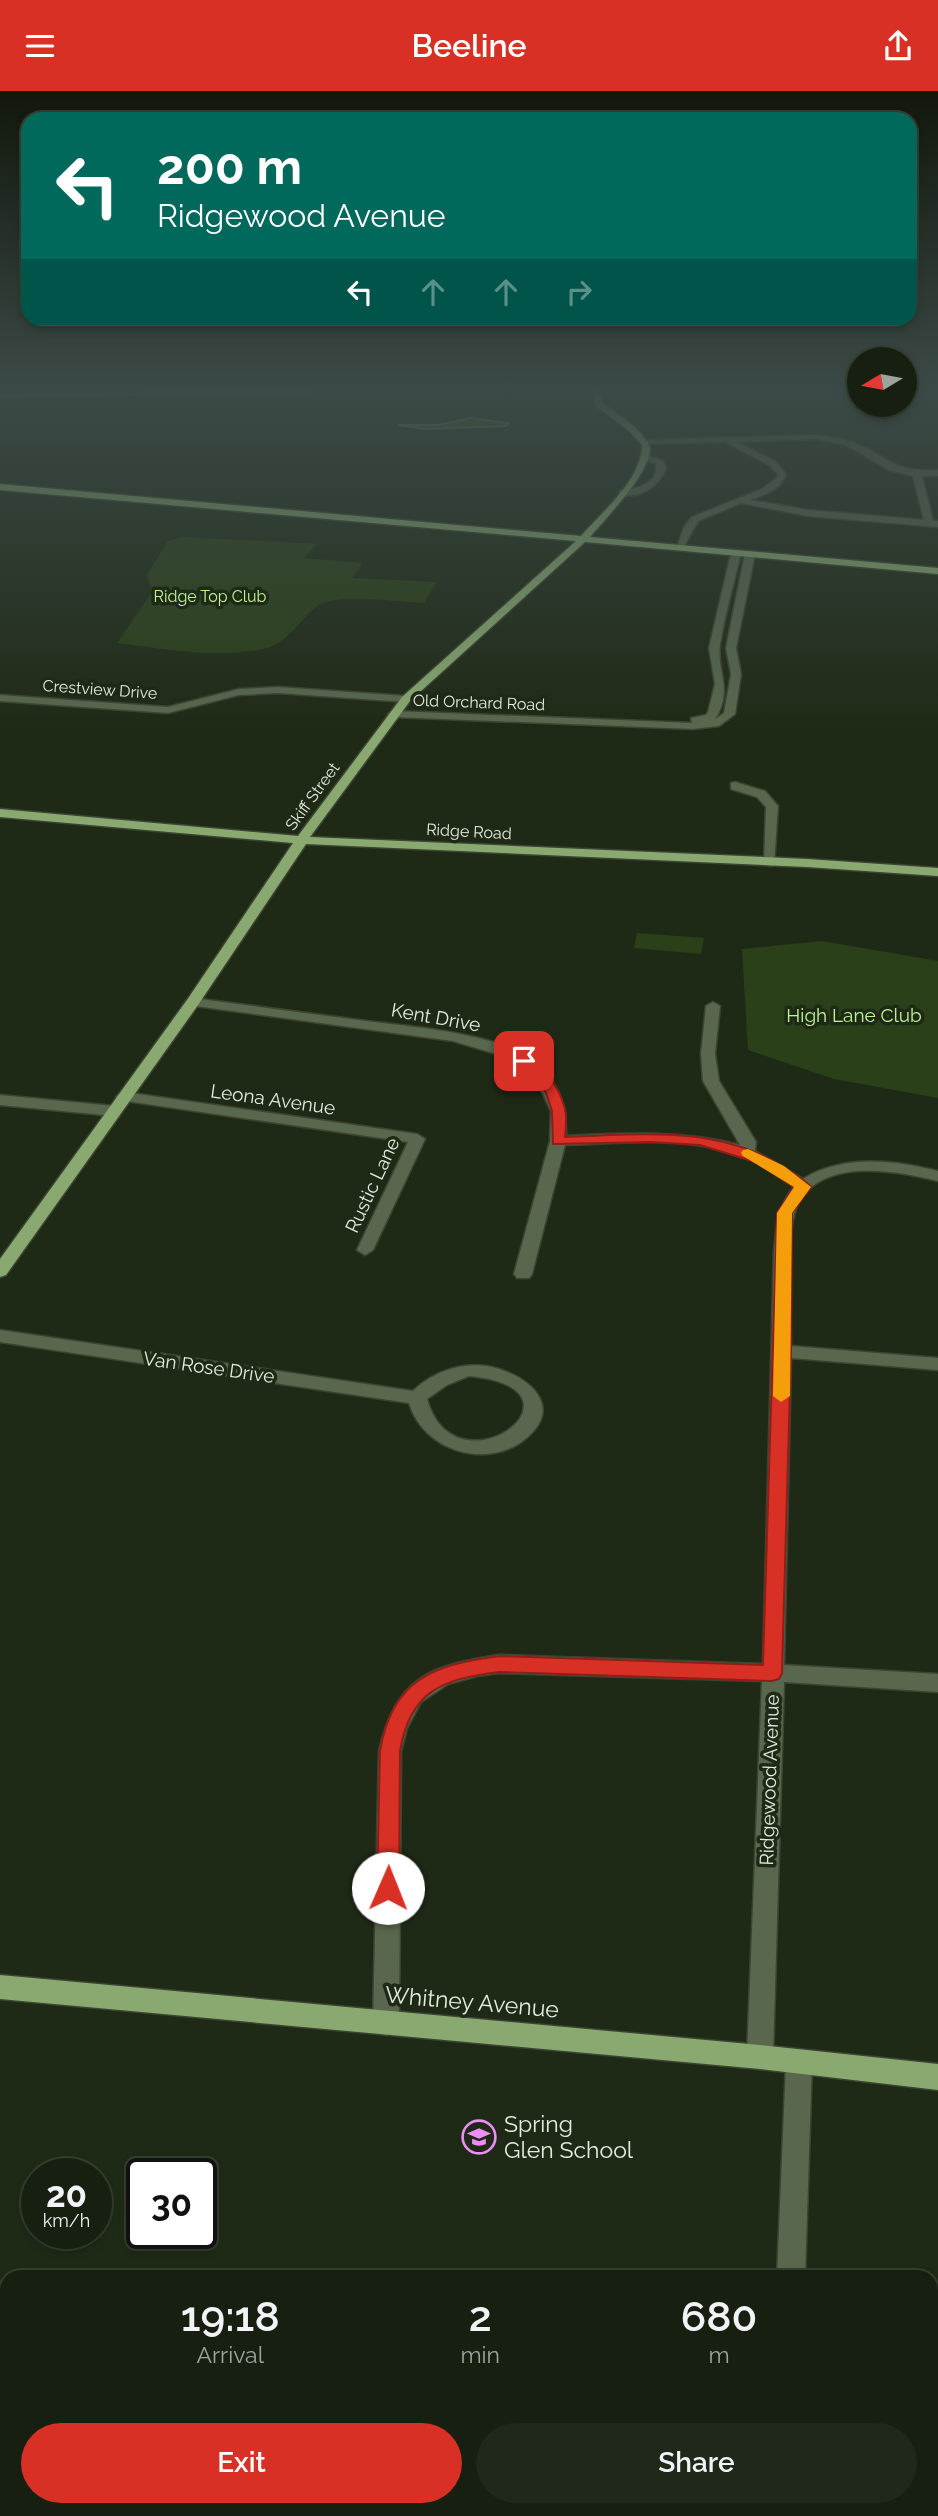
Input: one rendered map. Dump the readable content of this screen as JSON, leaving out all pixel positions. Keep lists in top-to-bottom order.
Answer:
{
  "streets": {
    "main road": ["Skiff Street", "Ridge Road", "Whitney Avenue"],
    "street": [
      "Crestview Drive",
      "Old Orchard Road",
      "Kent Drive",
      "Leona Avenue",
      "Rustic Lane",
      "Van Rose Drive",
      "Ridgewood Avenue"
    ]
  },
  "crossings": [
    ["Crestview Drive", "Skiff Street"],
    ["Old Orchard Road", "Skiff Street"],
    ["Skiff Street", "Ridge Road"],
    ["Skiff Street", "Kent Drive"],
    ["Skiff Street", "Leona Avenue"],
    ["Leona Avenue", "Rustic Lane"],
    ["Ridgewood Avenue", "Whitney Avenue"]
  ],
  "parks": ["Ridge Top Club", "High Lane Club"],
  "places": {
    "school or university": ["Spring Glen School"]
  },
  "north": "left",
  "page": {
    "header": "Beeline",
    "turn": ["200 m", "Ridgewood Avenue"],
    "speed": "20 km/h",
    "limit": "30",
    "eta": [
      "19:18",
      "Arrival",
      "2",
      "min",
      "680",
      "m"
    ],
    "buttons": ["Exit", "Share"]
  }
}
